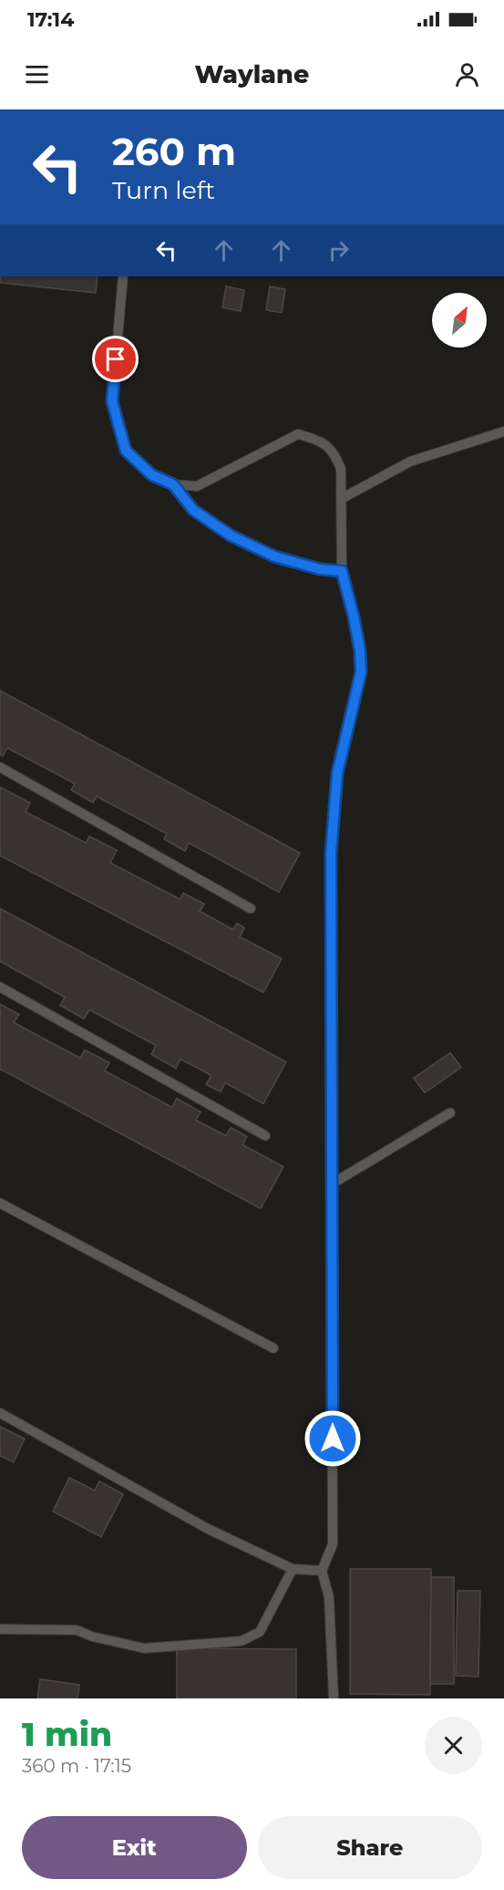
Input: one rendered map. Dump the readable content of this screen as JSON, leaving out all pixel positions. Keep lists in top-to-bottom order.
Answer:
{
  "north": "top right",
  "page": {
    "status": "17:14",
    "header": "Waylane",
    "turn": ["260 m", "Turn left"],
    "heading": ["1 min", "360 m · 17:15"],
    "buttons": ["Exit", "Share"]
  }
}
